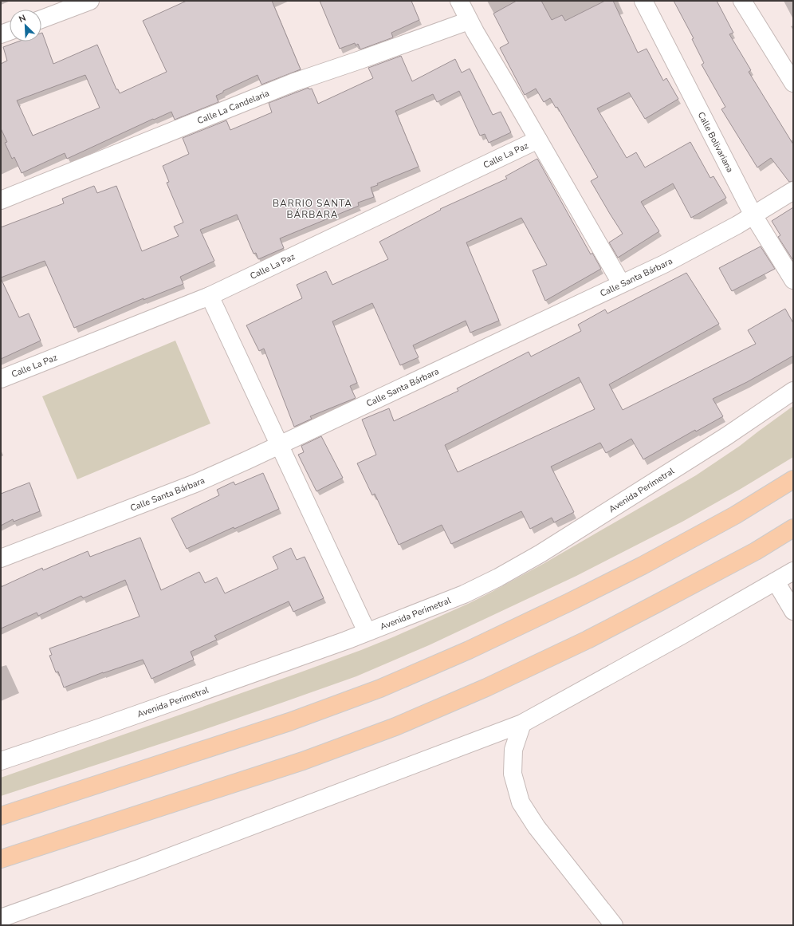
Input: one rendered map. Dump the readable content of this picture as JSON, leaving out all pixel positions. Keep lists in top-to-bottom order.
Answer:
{
  "streets": {
    "street": [
      "Calle La Candelaria",
      "Calle Bolivariana",
      "Calle La Paz",
      "Calle Santa Bárbara",
      "Avenida Perimetral"
    ]
  },
  "crossings": [
    ["Calle Bolivariana", "Calle Santa Bárbara"]
  ],
  "districts": ["BARRIO SANTA BÁRBARA"],
  "north": "top left"
}
